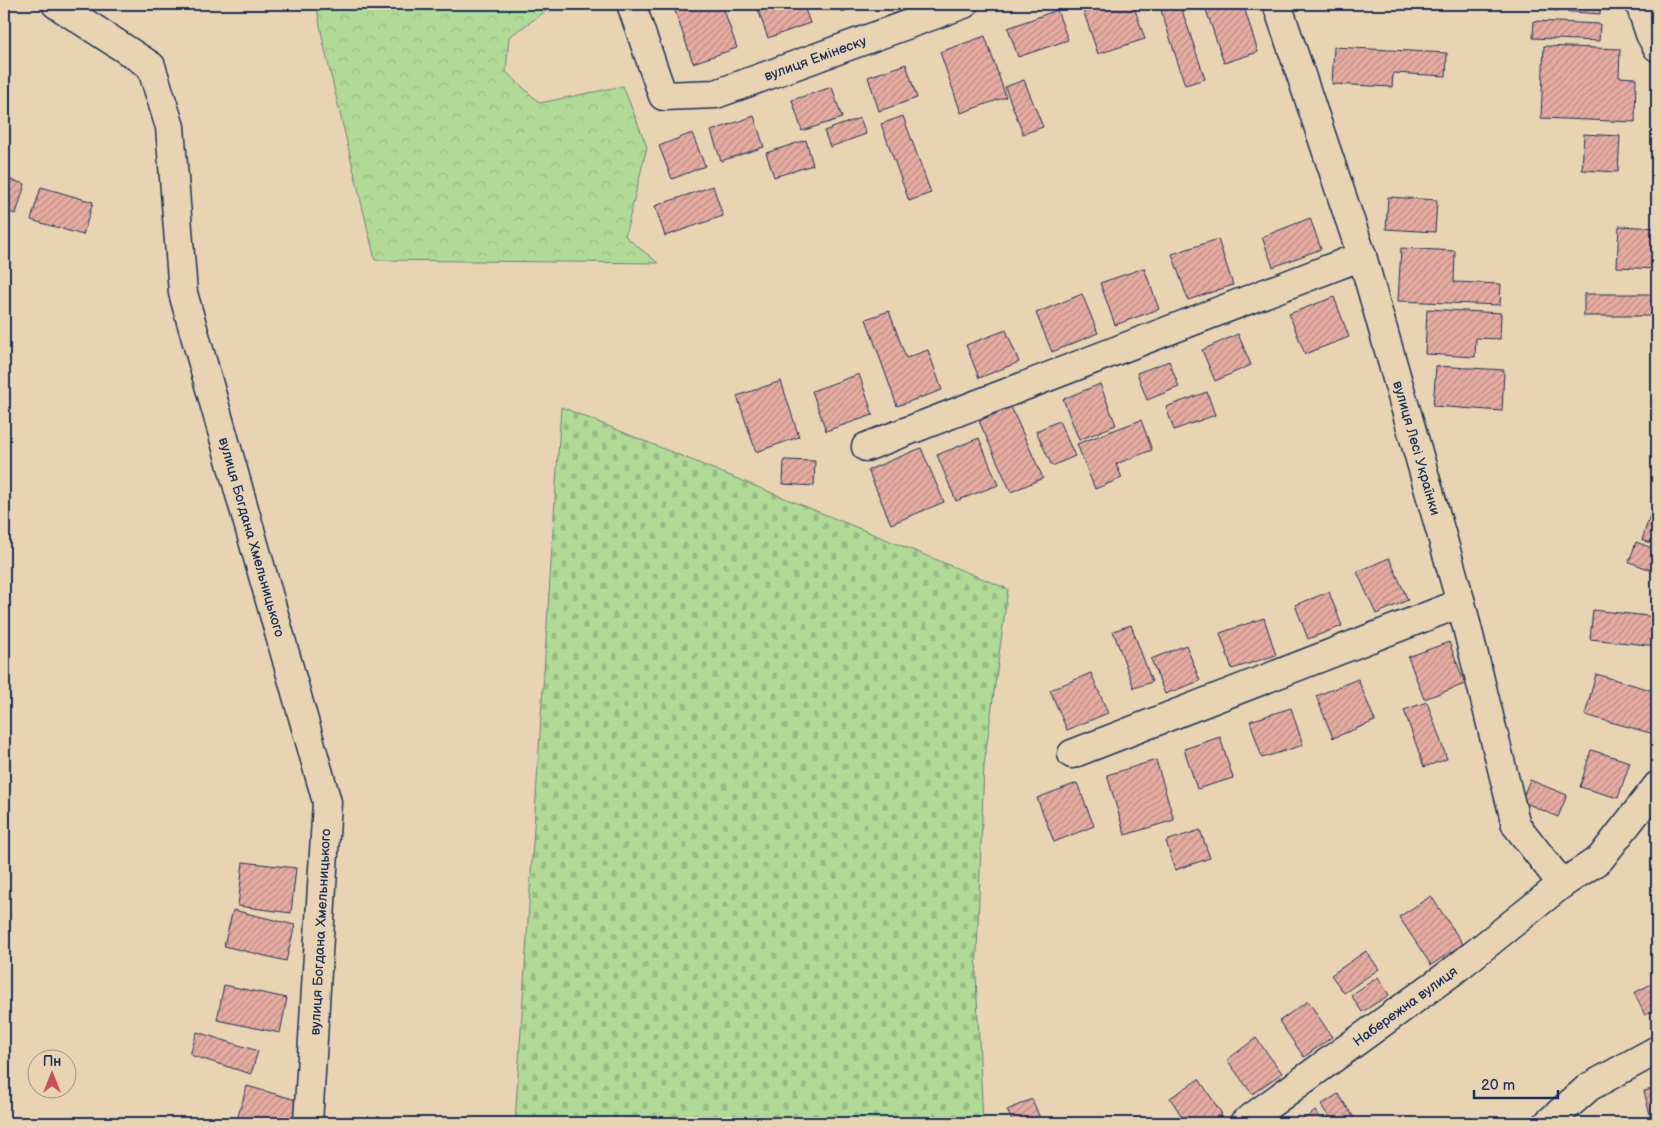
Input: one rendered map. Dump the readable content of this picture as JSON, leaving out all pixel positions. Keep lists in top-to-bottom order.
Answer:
{
  "streets": {
    "street": [
      "вулиця Емінеску",
      "вулиця Лесі Українки",
      "вулиця Богдана Хмельницького",
      "Набережна вулиця"
    ]
  },
  "crossings": [
    ["вулиця Лесі Українки", "Набережна вулиця"]
  ],
  "scale_bar": "20 m",
  "north": "top"
}
